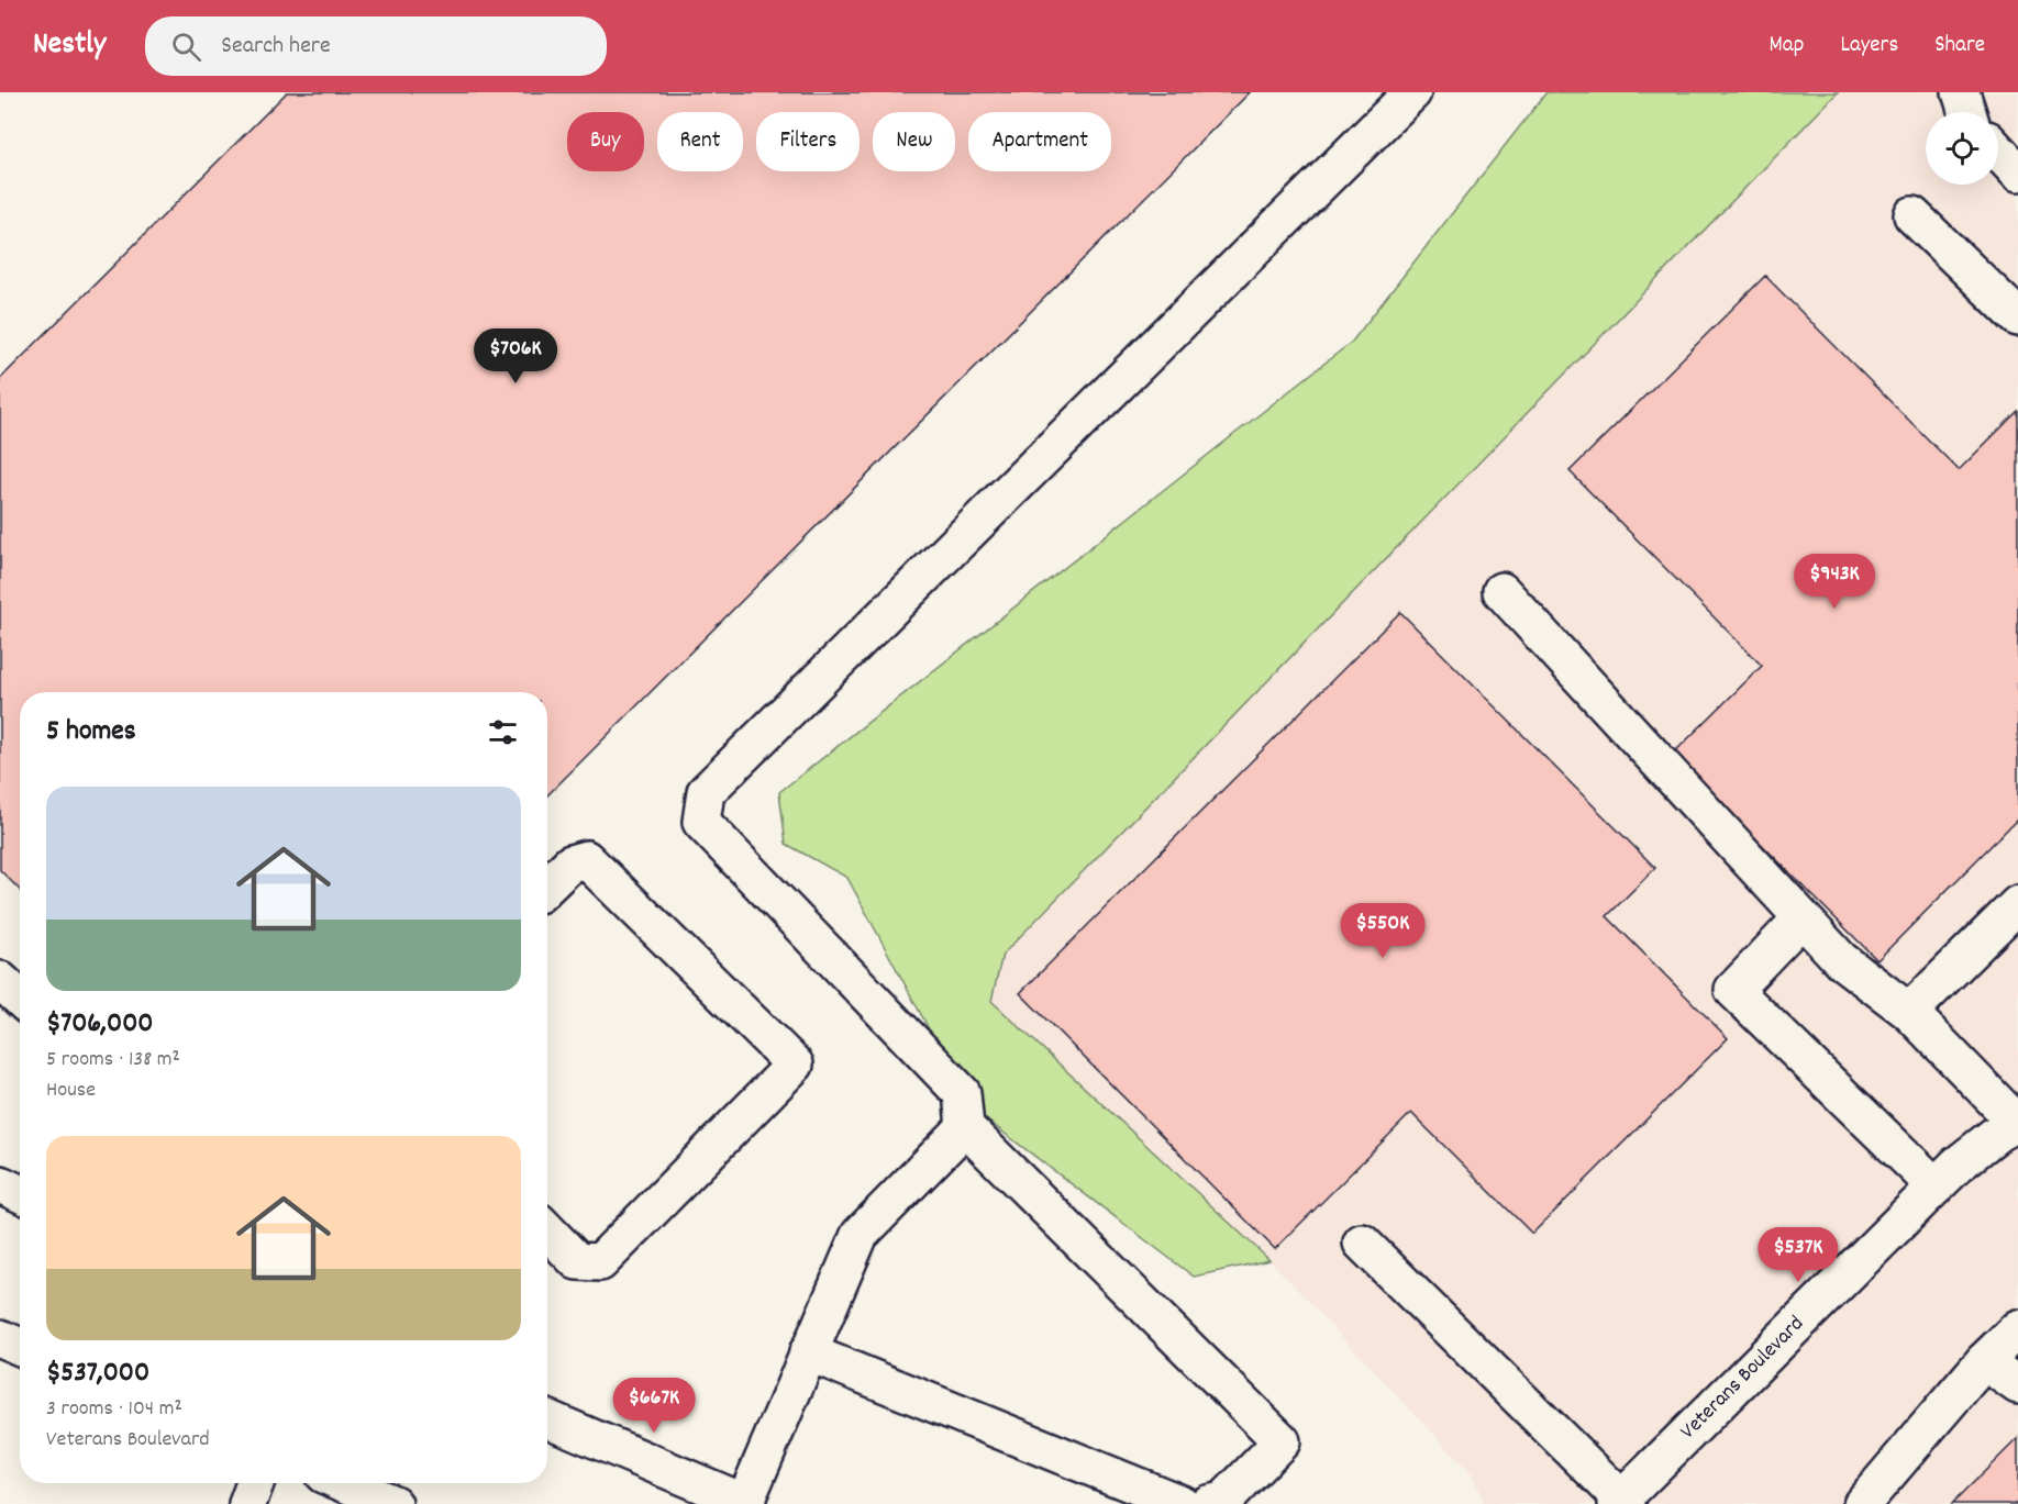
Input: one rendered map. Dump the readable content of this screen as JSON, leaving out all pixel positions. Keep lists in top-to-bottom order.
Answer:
{
  "streets": {
    "street": ["Veterans Boulevard"]
  },
  "page": {
    "header": "Nestly",
    "search": "Search here",
    "nav": ["Map", "Layers", "Share"],
    "chip": [
      "Buy",
      "Rent",
      "Filters",
      "New",
      "Apartment"
    ],
    "price": [
      "$706K",
      "$943K",
      "$550K",
      "$537K",
      "$667K"
    ],
    "heading": "5 homes",
    "list": [
      {
        "name": "$706,000",
        "note": "5 rooms · 138 m² · House"
      },
      {
        "name": "$537,000",
        "note": "3 rooms · 104 m² · Veterans Boulevard"
      }
    ]
  }
}
